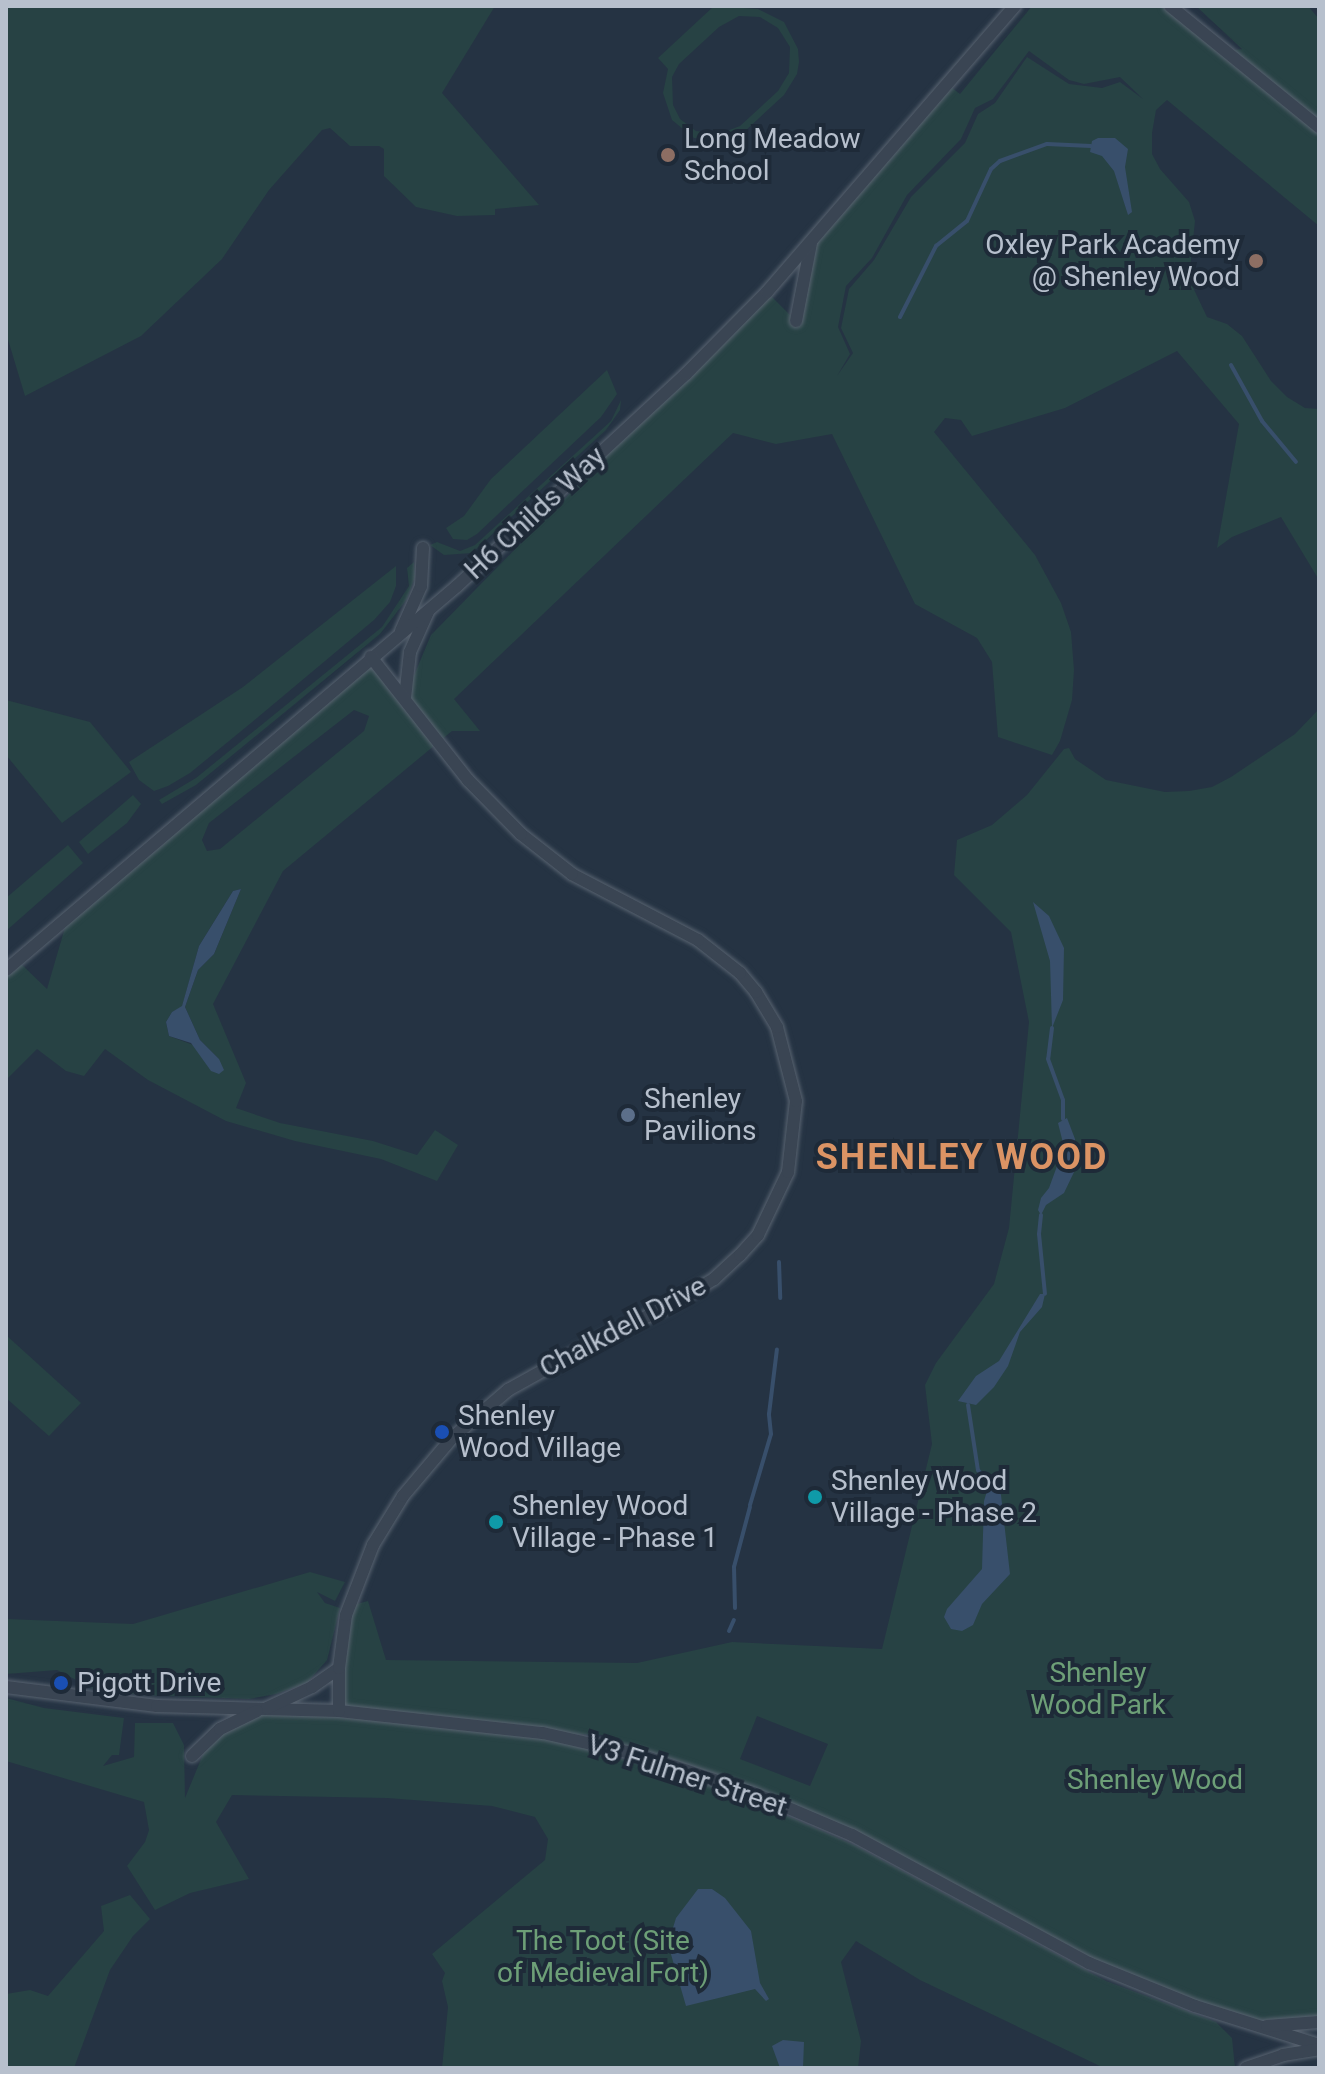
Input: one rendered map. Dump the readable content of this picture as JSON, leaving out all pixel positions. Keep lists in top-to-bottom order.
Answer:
{
  "streets": {
    "street": ["H6 Childs Way", "Chalkdell Drive", "V3 Fulmer Street"]
  },
  "crossings": [
    ["H6 Childs Way", "Chalkdell Drive"],
    ["Chalkdell Drive", "V3 Fulmer Street"]
  ],
  "districts": ["SHENLEY WOOD"],
  "parks": ["Shenley Wood Park", "Shenley Wood", "The Toot (Site of Medieval Fort)"],
  "places": [
    "Long Meadow School",
    "Oxley Park Academy @ Shenley Wood",
    "Shenley Pavilions",
    "Shenley Wood Village",
    "Shenley Wood Village - Phase 2",
    "Shenley Wood Village - Phase 1",
    "Pigott Drive"
  ]
}
